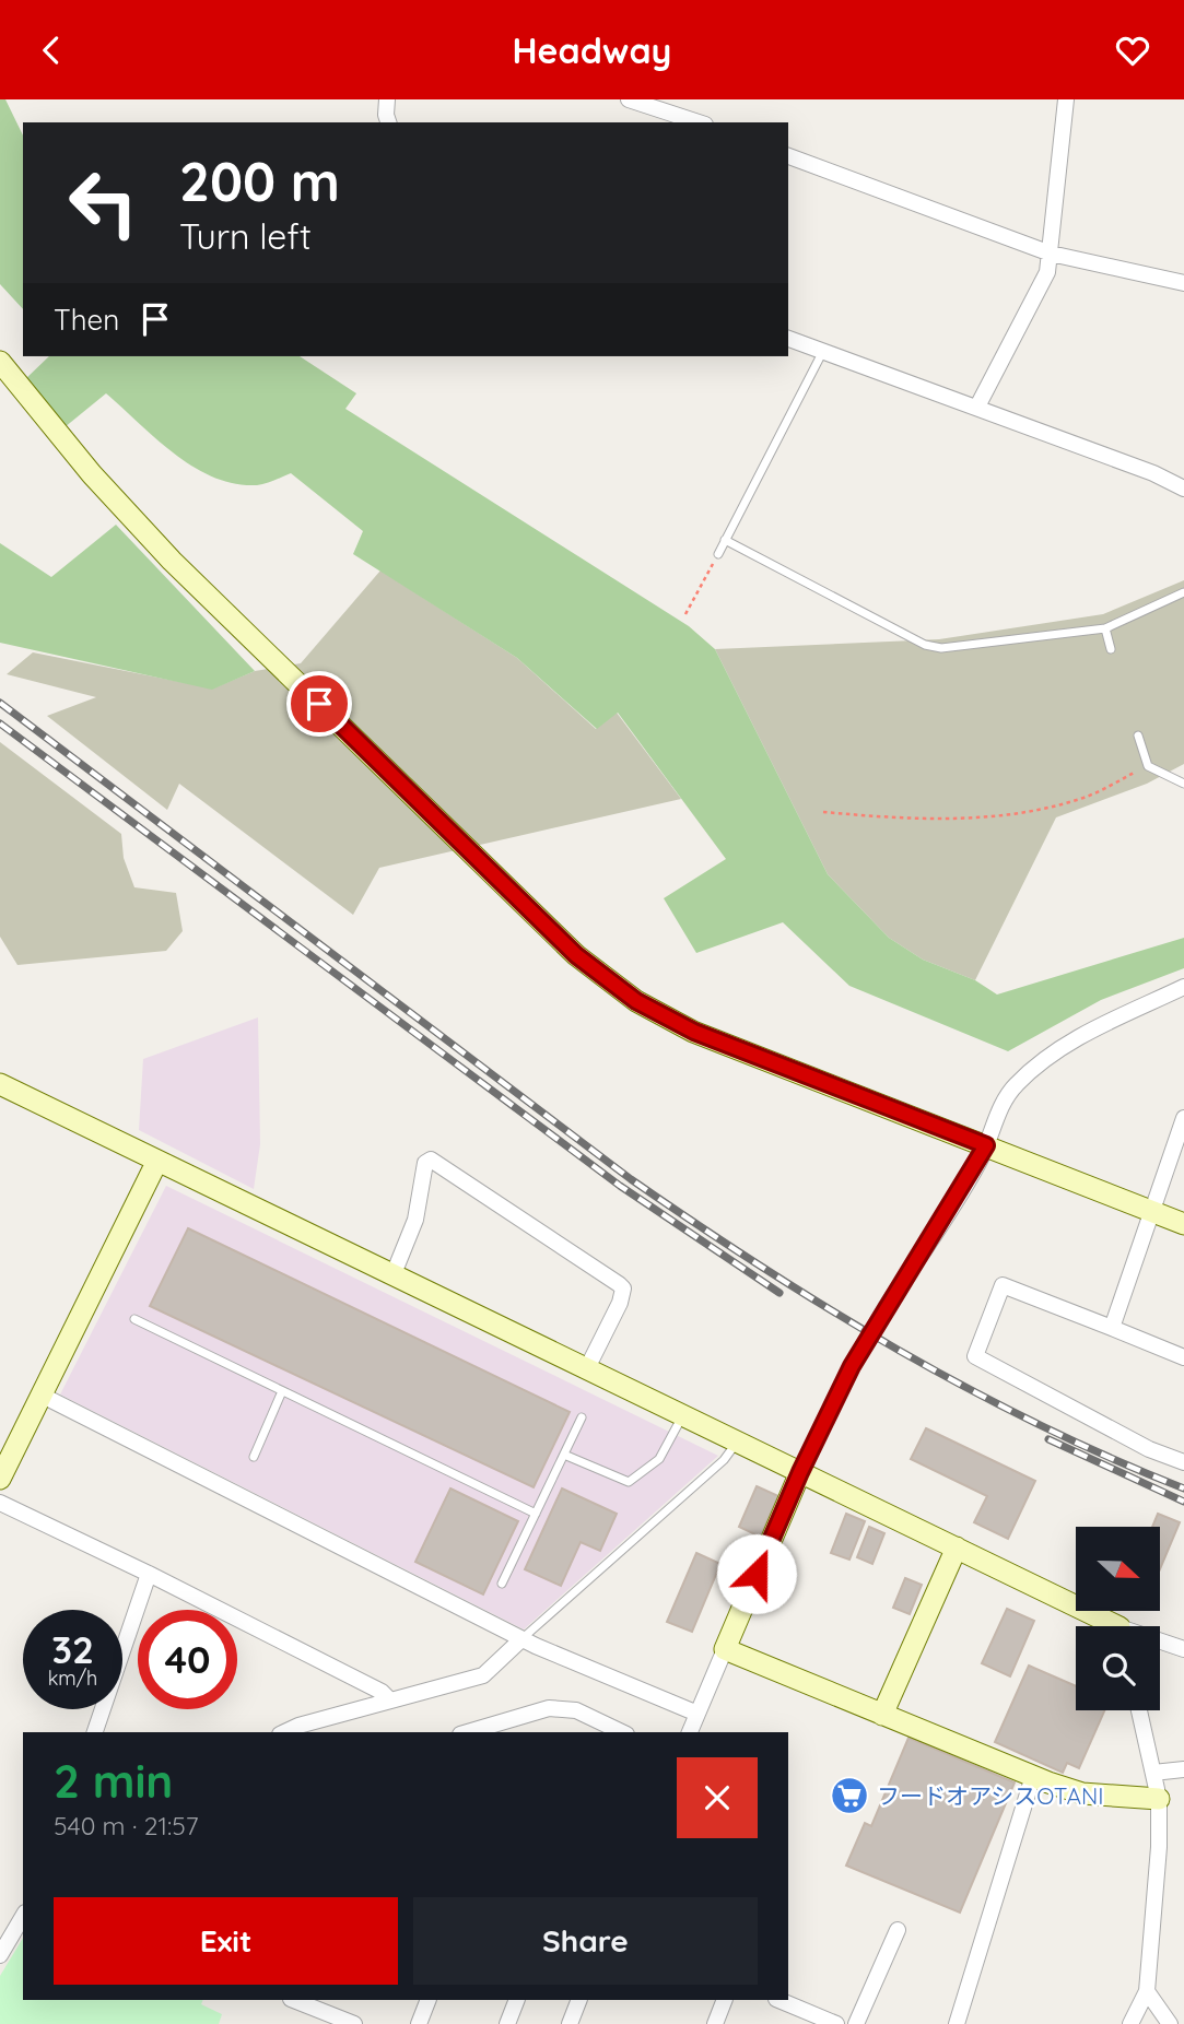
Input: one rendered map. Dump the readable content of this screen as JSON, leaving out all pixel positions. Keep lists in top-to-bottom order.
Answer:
{
  "places": {
    "supermarket": ["フードオアシスOTANI"]
  },
  "north": "right",
  "page": {
    "header": "Headway",
    "turn": ["200 m", "Turn left"],
    "then": "Then",
    "speed": "32 km/h",
    "limit": "40",
    "heading": ["2 min", "540 m · 21:57"],
    "buttons": ["Exit", "Share"]
  }
}
